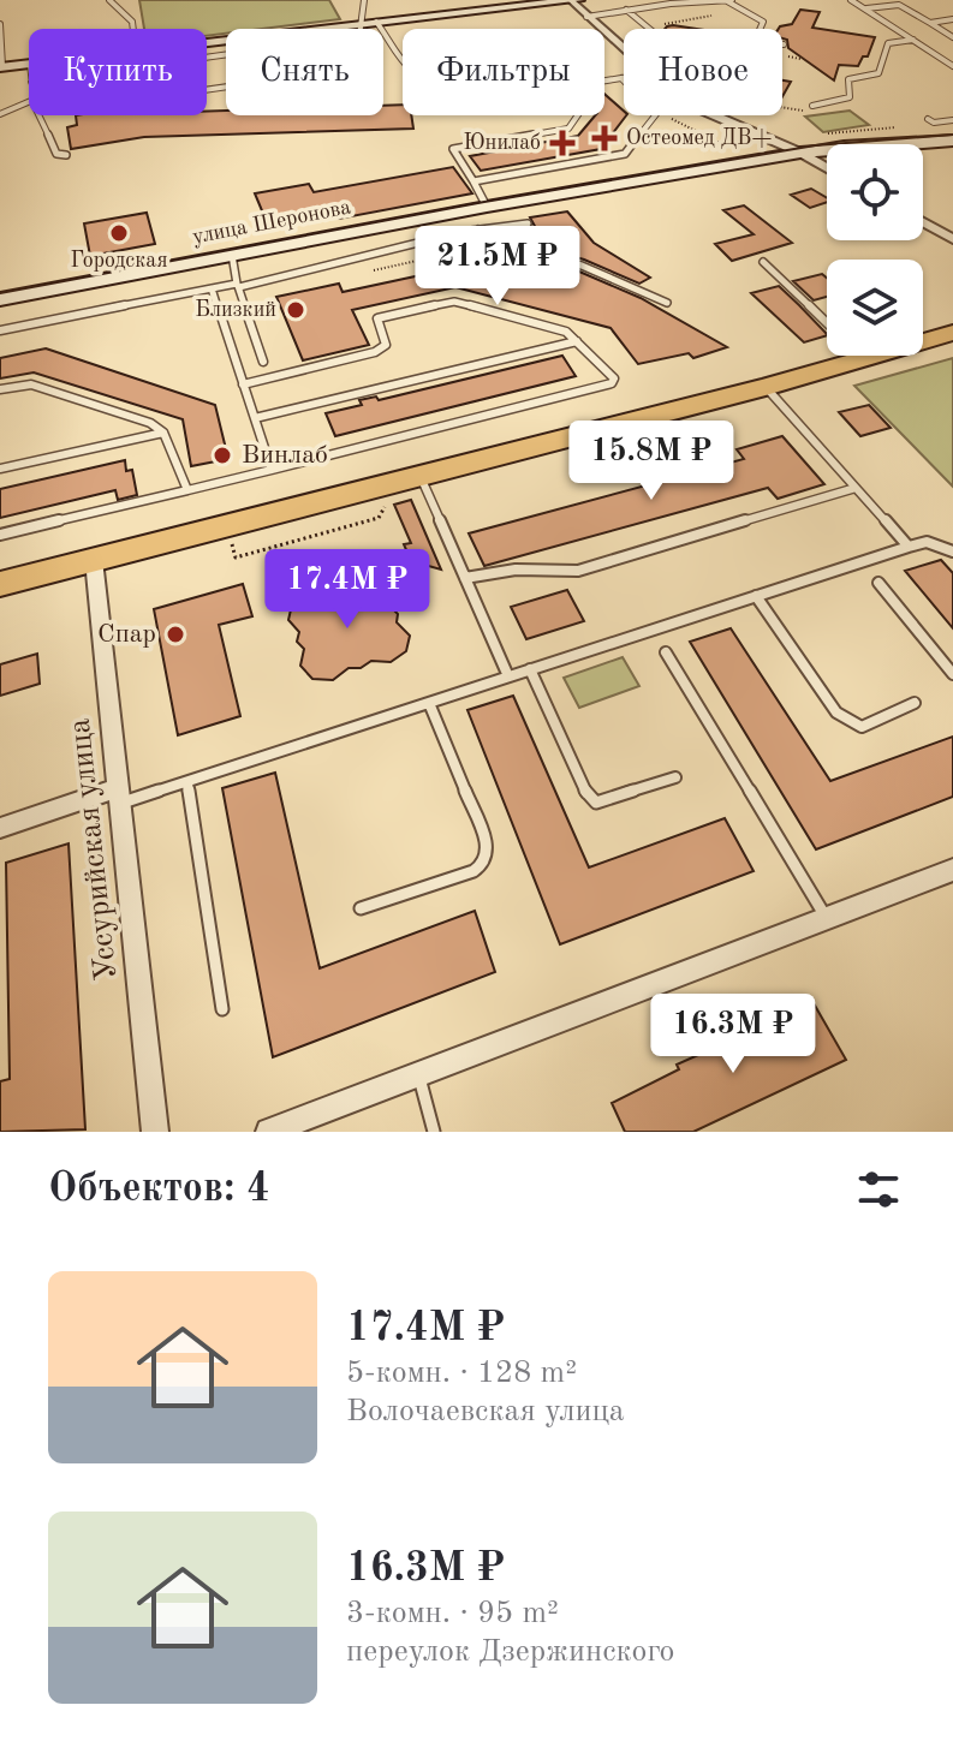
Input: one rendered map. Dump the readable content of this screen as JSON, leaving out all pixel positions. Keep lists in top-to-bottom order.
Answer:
{
  "streets": {
    "main road": ["улица Шеронова"],
    "street": ["Уссурийская улица"]
  },
  "places": {
    "health": ["Остеомед ДВ+", "Юнилаб"],
    "other": [
      "Городская",
      "Близкий",
      "Винлаб",
      "Спар"
    ]
  },
  "page": {
    "chip": [
      "Купить",
      "Снять",
      "Фильтры",
      "Новое"
    ],
    "price": [
      "21.5M ₽",
      "15.8M ₽",
      "17.4M ₽",
      "16.3M ₽"
    ],
    "heading": "Объектов: 4",
    "list": [
      {
        "name": "17.4M ₽",
        "note": "5-комн. · 128 m² · Волочаевская улица"
      },
      {
        "name": "16.3M ₽",
        "note": "3-комн. · 95 m² · переулок Дзержинского"
      }
    ]
  }
}
